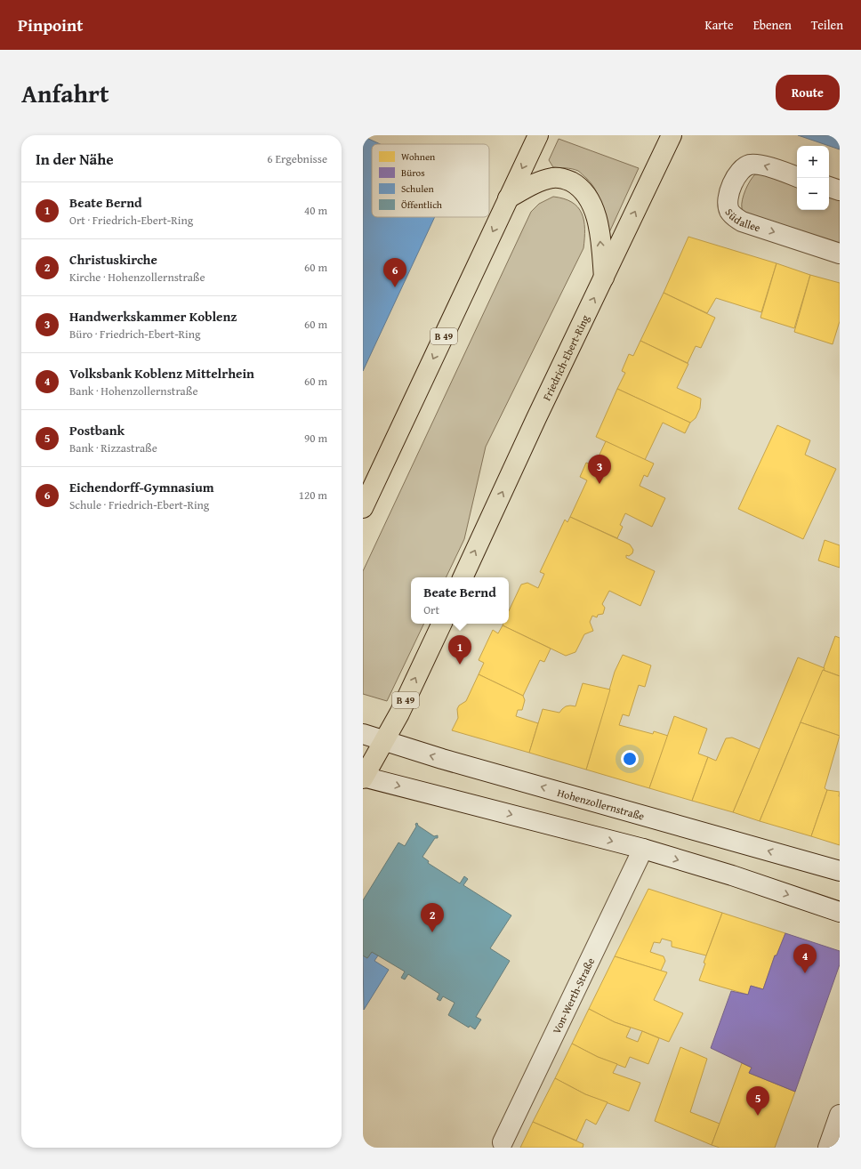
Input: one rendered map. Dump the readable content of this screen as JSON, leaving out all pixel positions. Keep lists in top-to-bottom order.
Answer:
{
  "streets": {
    "main road": ["B 49", "Friedrich-Ebert-Ring"],
    "street": ["Südallee", "Hohenzollernstraße", "Von-Werth-Straße"]
  },
  "crossings": [
    ["B 49", "Hohenzollernstraße"]
  ],
  "legend": [
    "Wohnen",
    "Büros",
    "Schulen",
    "Öffentlich"
  ],
  "page": {
    "header": "Pinpoint",
    "nav": ["Karte", "Ebenen", "Teilen"],
    "title": "Anfahrt",
    "buttons": "Route",
    "heading": ["In der Nähe", "6 Ergebnisse"],
    "map_buttons": ["+", "−"],
    "list": [
      {
        "mark": "1",
        "name": "Beate Bernd",
        "note": "Ort · Friedrich-Ebert-Ring",
        "value": "40 m"
      },
      {
        "mark": "2",
        "name": "Christuskirche",
        "note": "Kirche · Hohenzollernstraße",
        "value": "60 m"
      },
      {
        "mark": "3",
        "name": "Handwerkskammer Koblenz",
        "note": "Büro · Friedrich-Ebert-Ring",
        "value": "60 m"
      },
      {
        "mark": "4",
        "name": "Volksbank Koblenz Mittelrhein",
        "note": "Bank · Hohenzollernstraße",
        "value": "60 m"
      },
      {
        "mark": "5",
        "name": "Postbank",
        "note": "Bank · Rizzastraße",
        "value": "90 m"
      },
      {
        "mark": "6",
        "name": "Eichendorff-Gymnasium",
        "note": "Schule · Friedrich-Ebert-Ring",
        "value": "120 m"
      }
    ],
    "pins": [
      "6",
      "3",
      "1",
      "2",
      "4",
      "5"
    ],
    "popup": ["Beate Bernd", "Ort"]
  }
}
